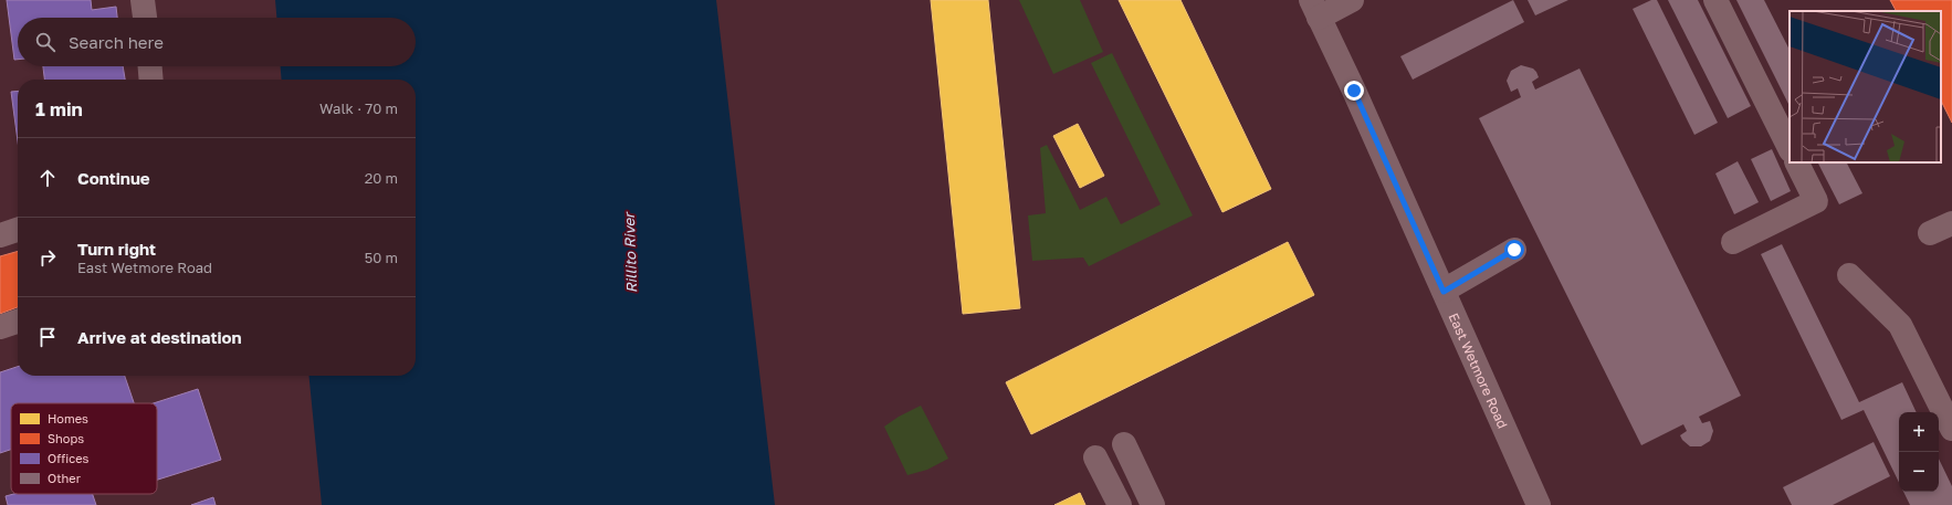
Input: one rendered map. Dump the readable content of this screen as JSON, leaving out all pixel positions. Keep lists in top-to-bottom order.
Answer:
{
  "streets": {
    "street": ["East Wetmore Road"]
  },
  "water": ["Rillito River"],
  "legend": [
    "Homes",
    "Shops",
    "Offices",
    "Other"
  ],
  "page": {
    "search": "Search here",
    "heading": ["1 min", "Walk · 70 m"],
    "list": [
      ["Continue", "20 m"],
      ["Turn right", "East Wetmore Road", "50 m"],
      "Arrive at destination"
    ],
    "map_buttons": ["+", "−"]
  }
}
